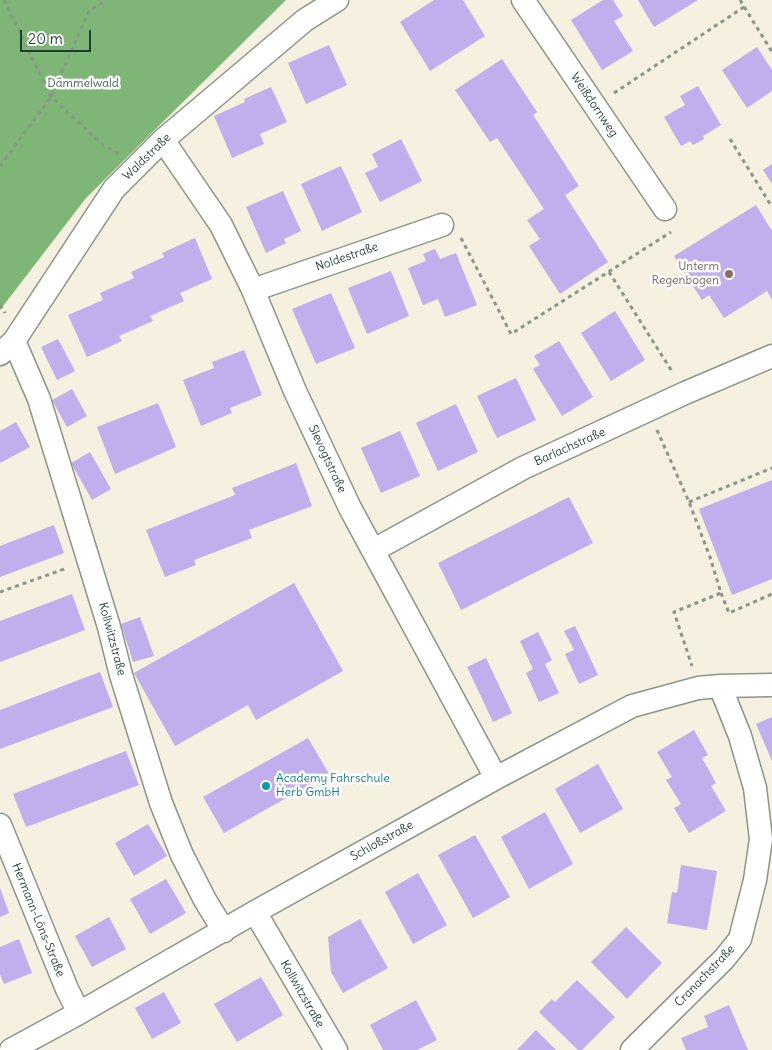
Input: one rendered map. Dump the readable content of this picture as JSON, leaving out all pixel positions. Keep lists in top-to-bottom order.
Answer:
{
  "streets": {
    "street": [
      "Weißdornweg",
      "Waldstraße",
      "Noldestraße",
      "Barlachstraße",
      "Slevogtstraße",
      "Kollwitzstraße",
      "Schloßstraße",
      "Hermann-Löns-Straße",
      "Cranachstraße"
    ]
  },
  "crossings": [
    ["Waldstraße", "Slevogtstraße"],
    ["Waldstraße", "Kollwitzstraße"],
    ["Noldestraße", "Slevogtstraße"],
    ["Barlachstraße", "Slevogtstraße"],
    ["Slevogtstraße", "Schloßstraße"],
    ["Kollwitzstraße", "Schloßstraße"],
    ["Schloßstraße", "Hermann-Löns-Straße"],
    ["Schloßstraße", "Cranachstraße"]
  ],
  "parks": ["Dämmelwald"],
  "places": ["Unterm Regenbogen", "Academy Fahrschule Herb GmbH"],
  "scale_bar": "20 m"
}
